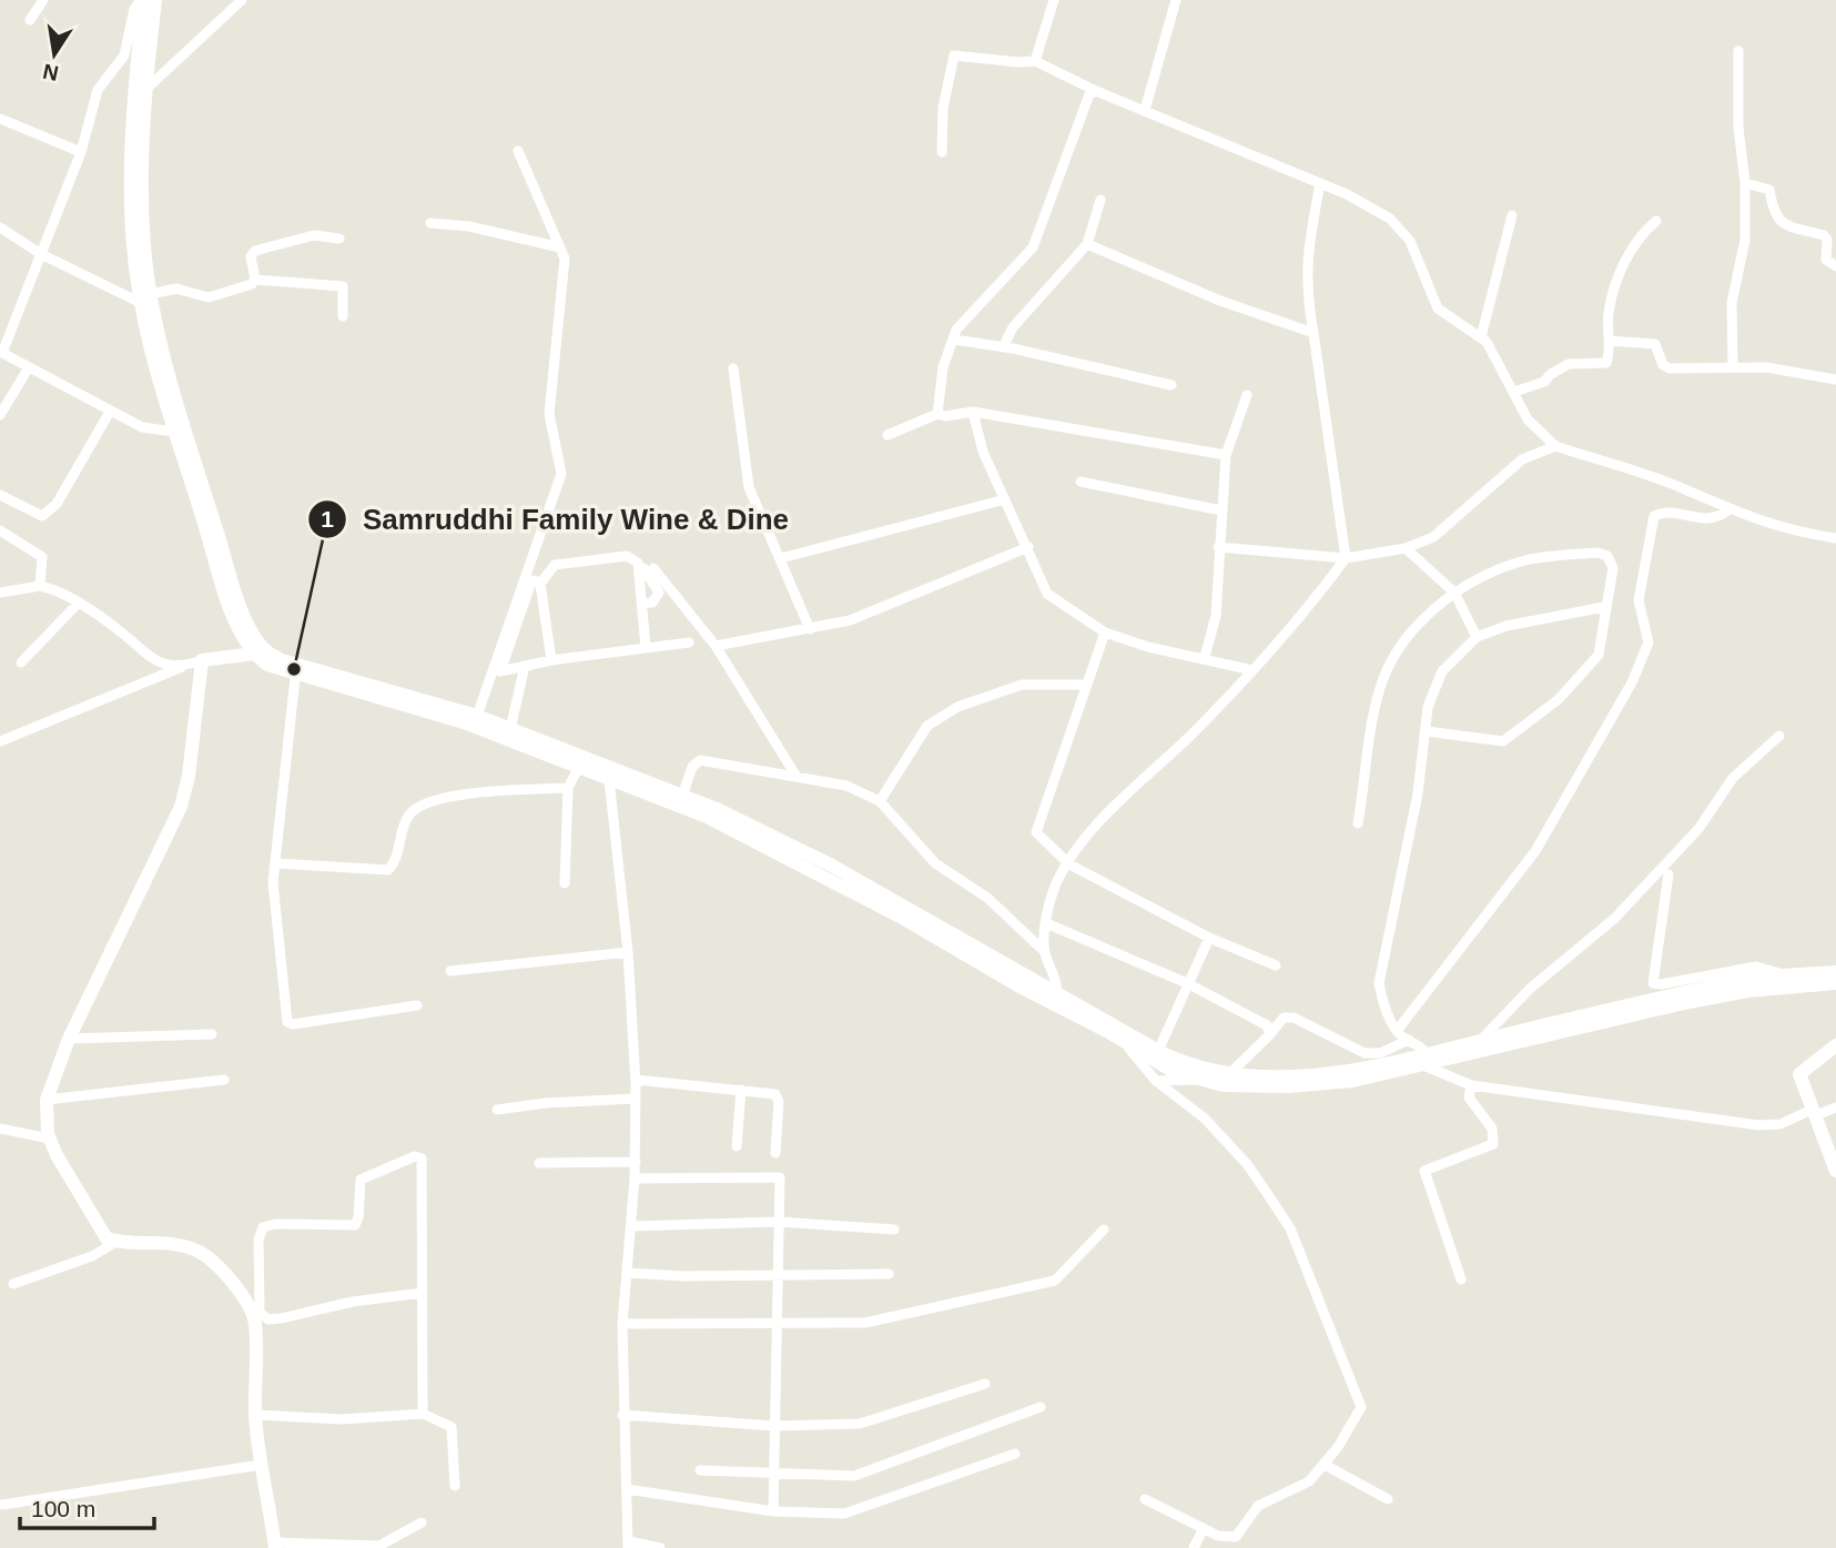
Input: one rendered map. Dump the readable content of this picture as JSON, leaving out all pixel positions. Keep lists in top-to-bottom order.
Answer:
{
  "places": ["Samruddhi Family Wine & Dine"],
  "scale_bar": "100 m",
  "north": "bottom"
}
